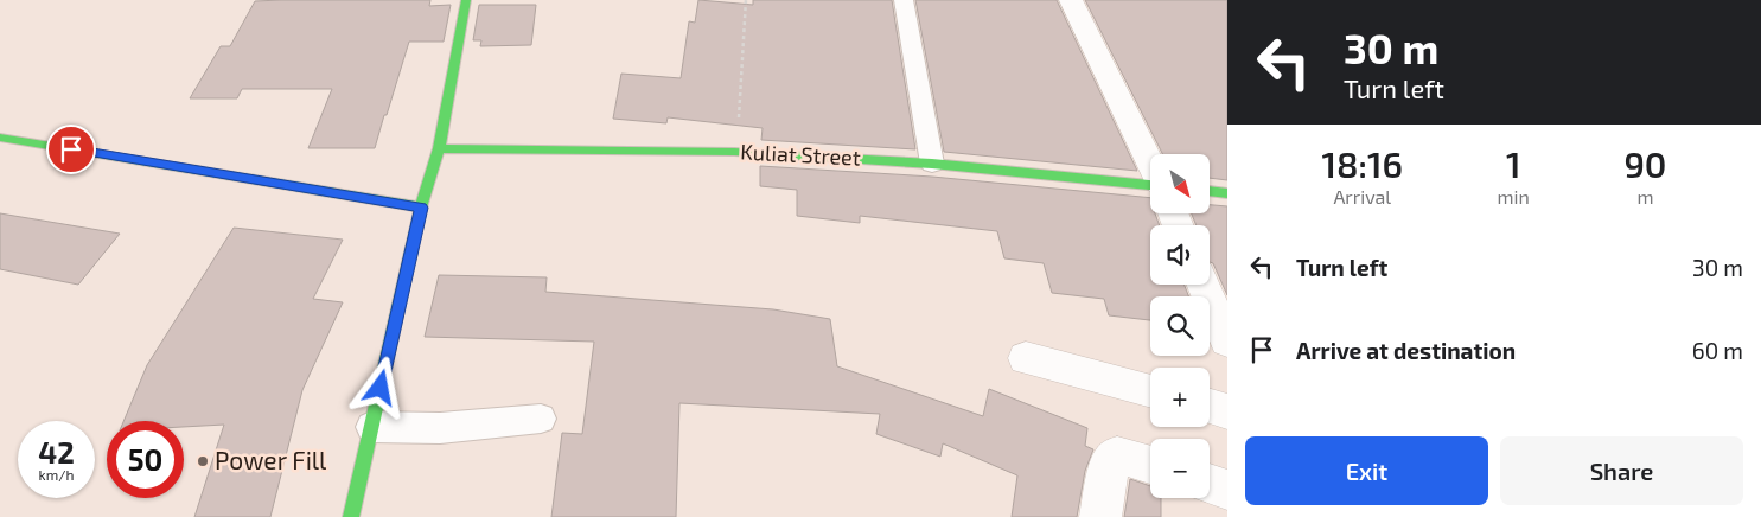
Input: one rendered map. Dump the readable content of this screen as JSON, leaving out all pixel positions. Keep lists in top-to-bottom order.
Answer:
{
  "streets": {
    "street": ["Kuliat Street"]
  },
  "places": ["Power Fill"],
  "north": "bottom right",
  "page": {
    "turn": ["30 m", "Turn left"],
    "eta": [
      "18:16",
      "Arrival",
      "1",
      "min",
      "90",
      "m"
    ],
    "map_buttons": ["+", "−"],
    "list": [
      {
        "name": "Turn left",
        "value": "30 m"
      },
      {
        "name": "Arrive at destination",
        "value": "60 m"
      }
    ],
    "speed": "42 km/h",
    "limit": "50",
    "buttons": ["Exit", "Share"]
  }
}
